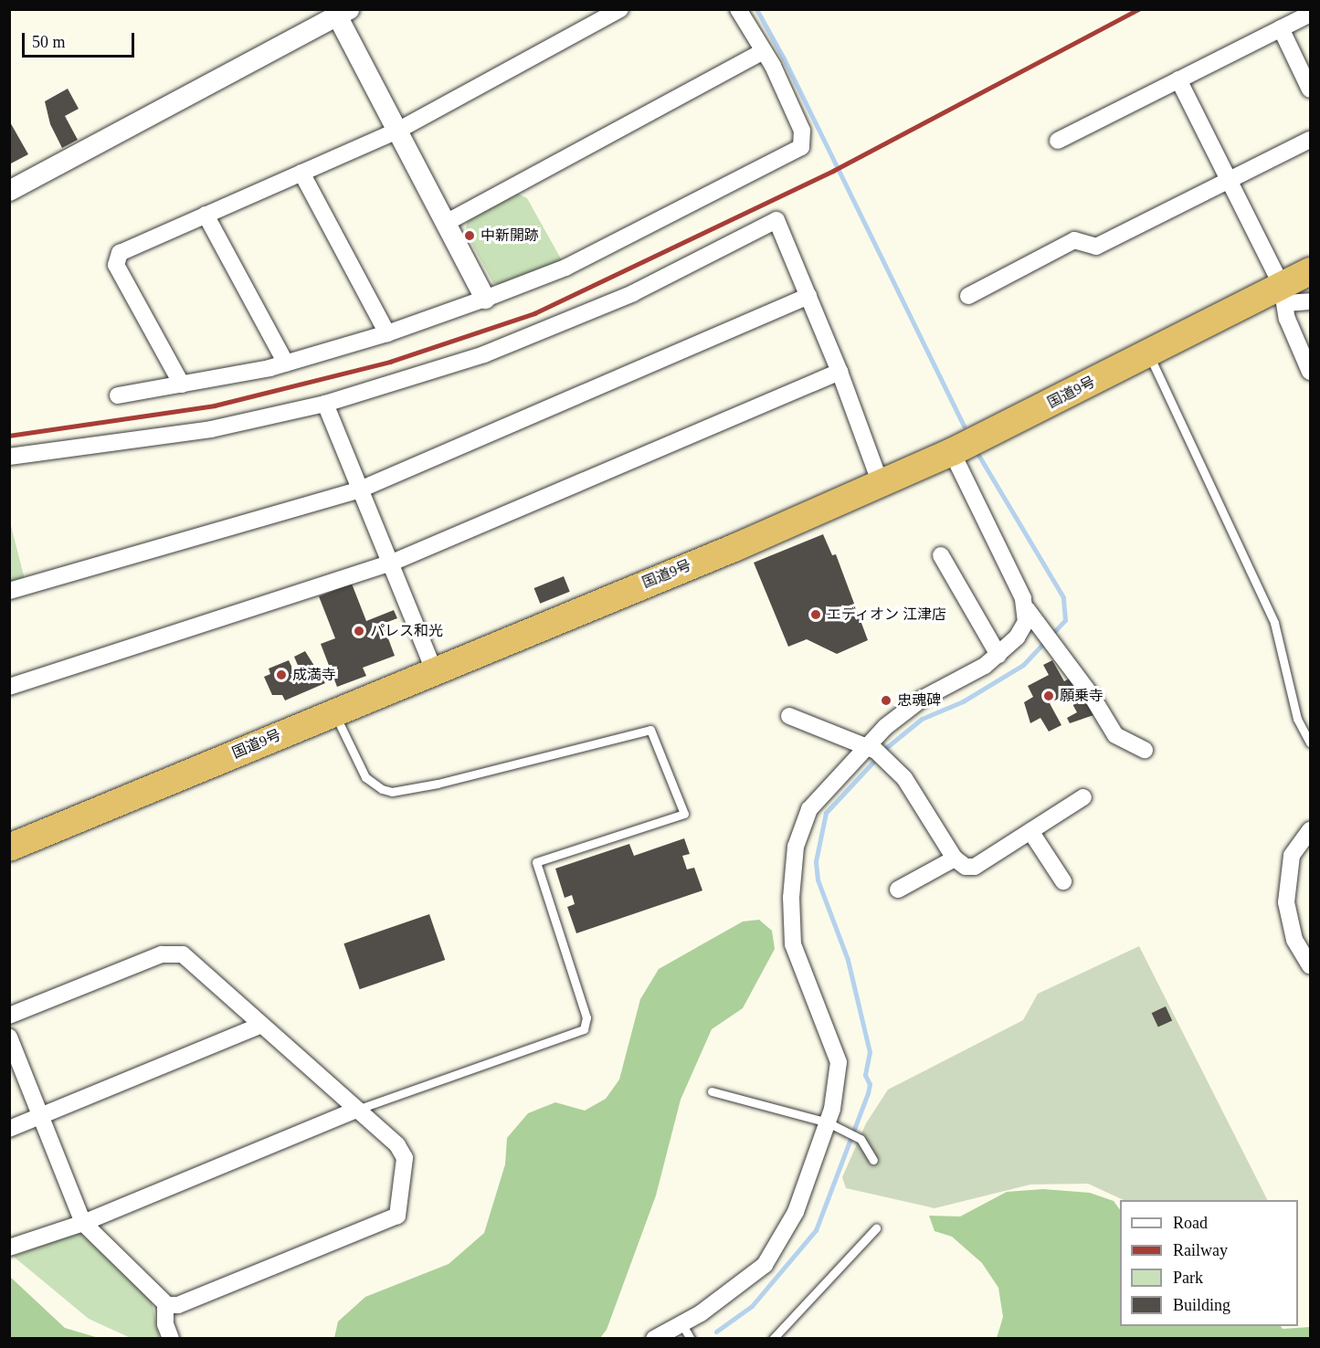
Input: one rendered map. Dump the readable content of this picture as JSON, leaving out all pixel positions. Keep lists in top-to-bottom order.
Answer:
{
  "streets": {
    "highway": ["国道9号"]
  },
  "places": [
    "中新開跡",
    "エディオン 江津店",
    "パレス和光",
    "成満寺",
    "願乗寺",
    "忠魂碑"
  ],
  "legend": [
    "Road",
    "Railway",
    "Park",
    "Building"
  ],
  "scale_bar": "50 m"
}
